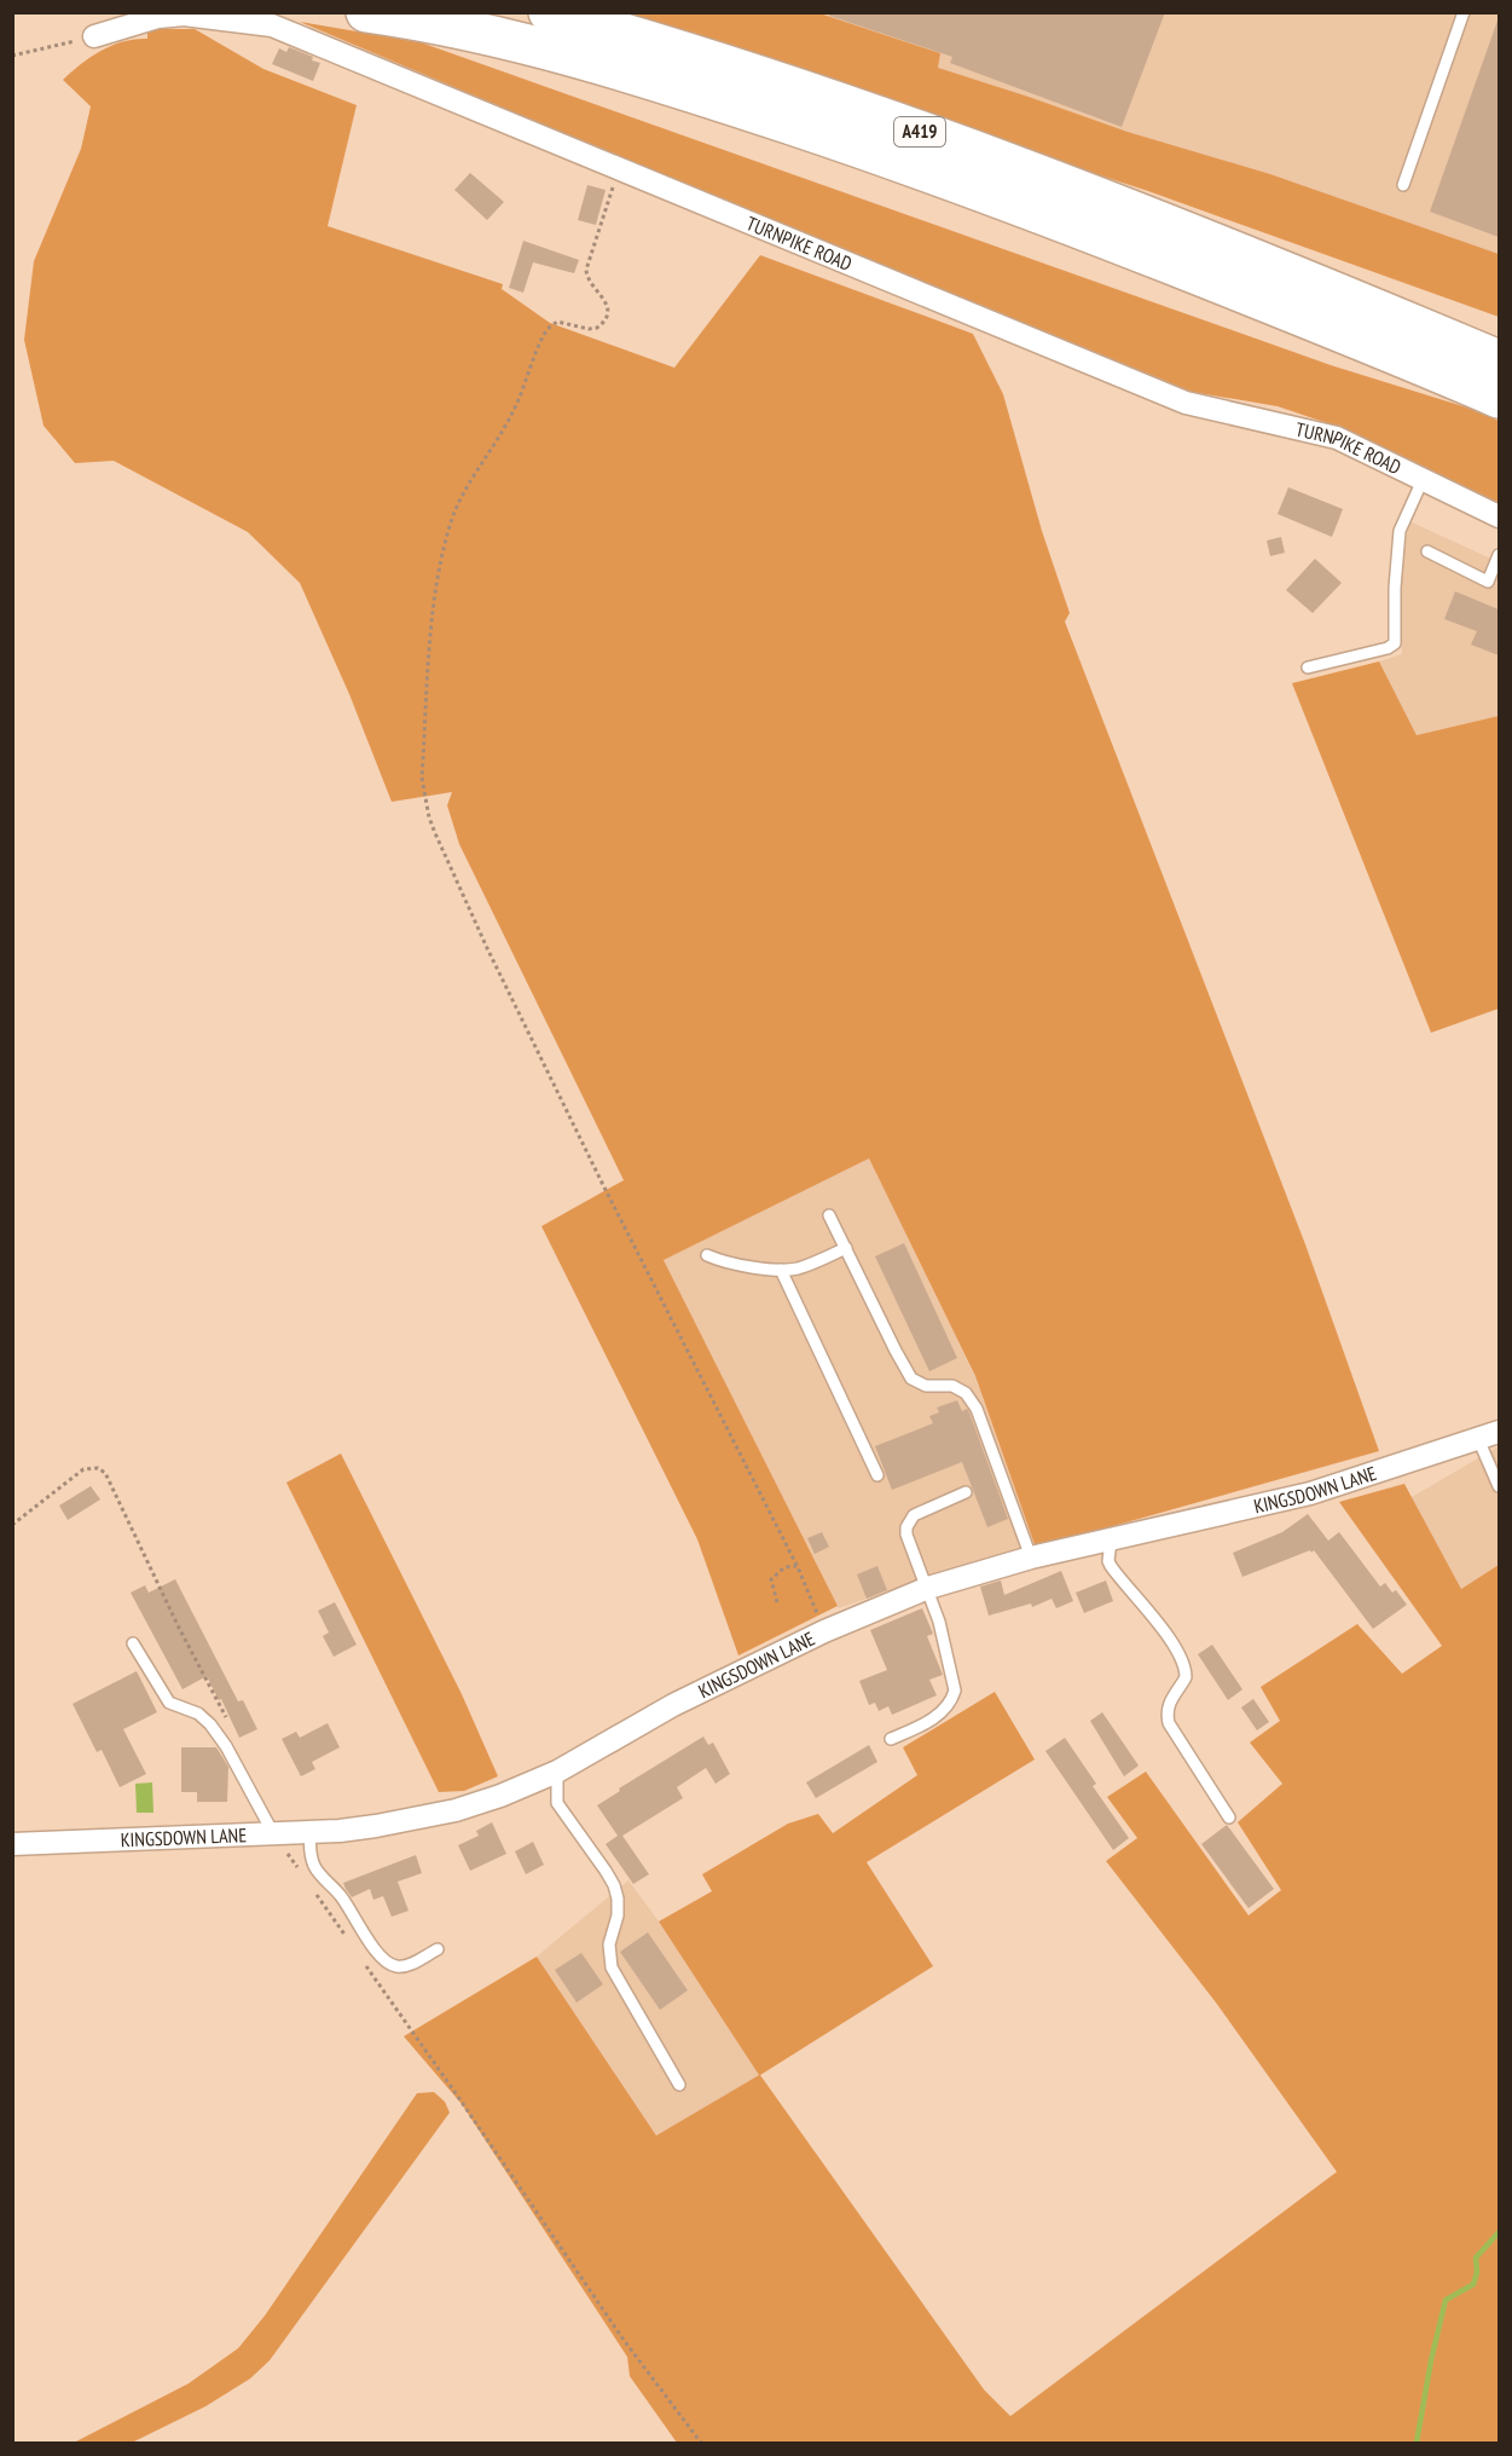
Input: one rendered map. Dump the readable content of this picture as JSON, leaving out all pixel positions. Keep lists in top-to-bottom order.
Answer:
{
  "streets": {
    "highway": ["A419"],
    "street": ["TURNPIKE ROAD", "KINGSDOWN LANE"]
  }
}
